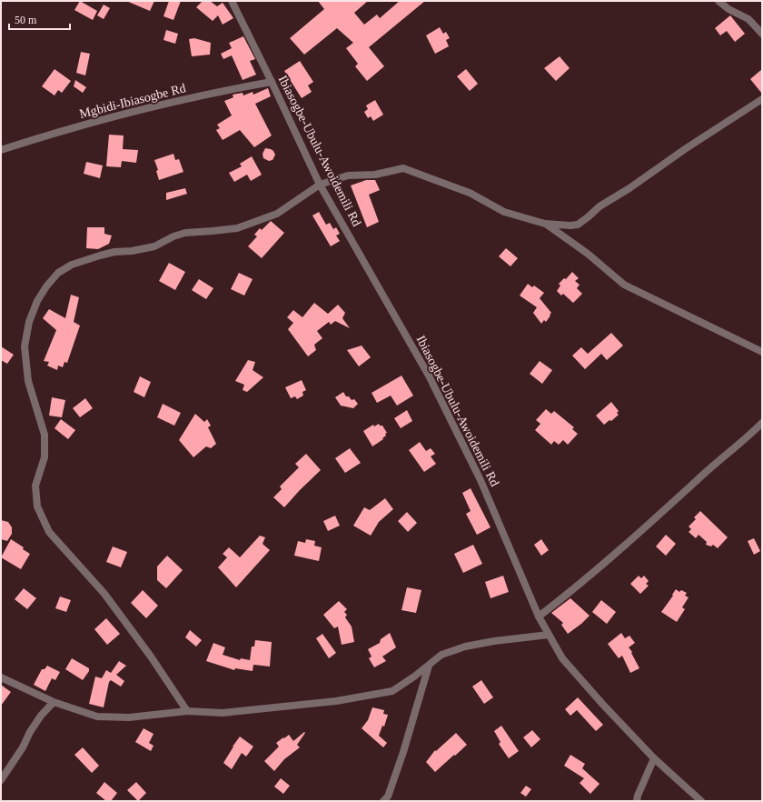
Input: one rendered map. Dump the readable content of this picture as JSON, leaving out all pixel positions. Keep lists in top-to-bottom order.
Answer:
{
  "streets": {
    "street": ["Mgbidi-Ibiasogbe Rd", "Ibiasogbe-Ubulu-Awoidemili Rd"]
  },
  "crossings": [
    ["Mgbidi-Ibiasogbe Rd", "Ibiasogbe-Ubulu-Awoidemili Rd"]
  ],
  "scale_bar": "50 m"
}
